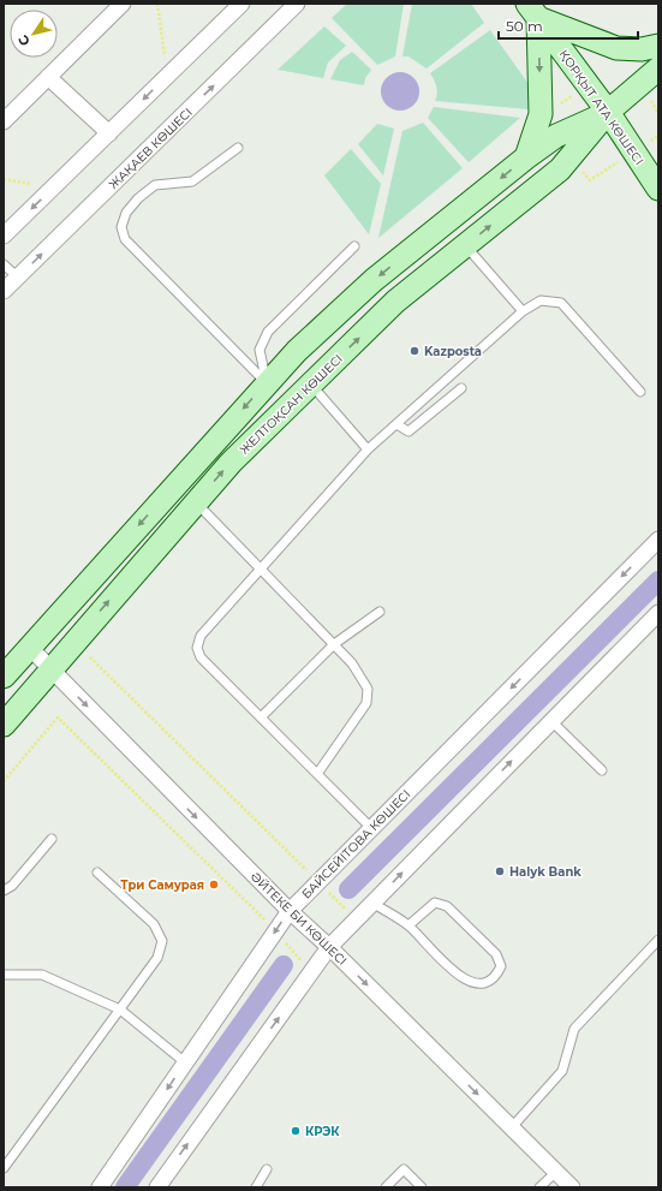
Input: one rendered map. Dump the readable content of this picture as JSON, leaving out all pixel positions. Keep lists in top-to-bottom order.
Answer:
{
  "streets": {
    "street": [
      "ҚОРҚЫТ АТА КӨШЕСІ",
      "ЖАҚАЕВ КӨШЕСІ",
      "ЖЕЛТОҚСАН КӨШЕСІ",
      "БАЙСЕЙІТОВА КӨШЕСІ",
      "ӘЙТЕКЕ БИ КӨШЕСІ"
    ]
  },
  "crossings": [
    ["ҚОРҚЫТ АТА КӨШЕСІ", "ЖЕЛТОҚСАН КӨШЕСІ"],
    ["ЖЕЛТОҚСАН КӨШЕСІ", "ӘЙТЕКЕ БИ КӨШЕСІ"],
    ["БАЙСЕЙІТОВА КӨШЕСІ", "ӘЙТЕКЕ БИ КӨШЕСІ"]
  ],
  "one_way": ["ӘЙТЕКЕ БИ КӨШЕСІ"],
  "places": [
    "Kazposta",
    "Halyk Bank",
    "Три Самурая",
    "КРЭК"
  ],
  "scale_bar": "50 m",
  "north": "bottom left"
}
